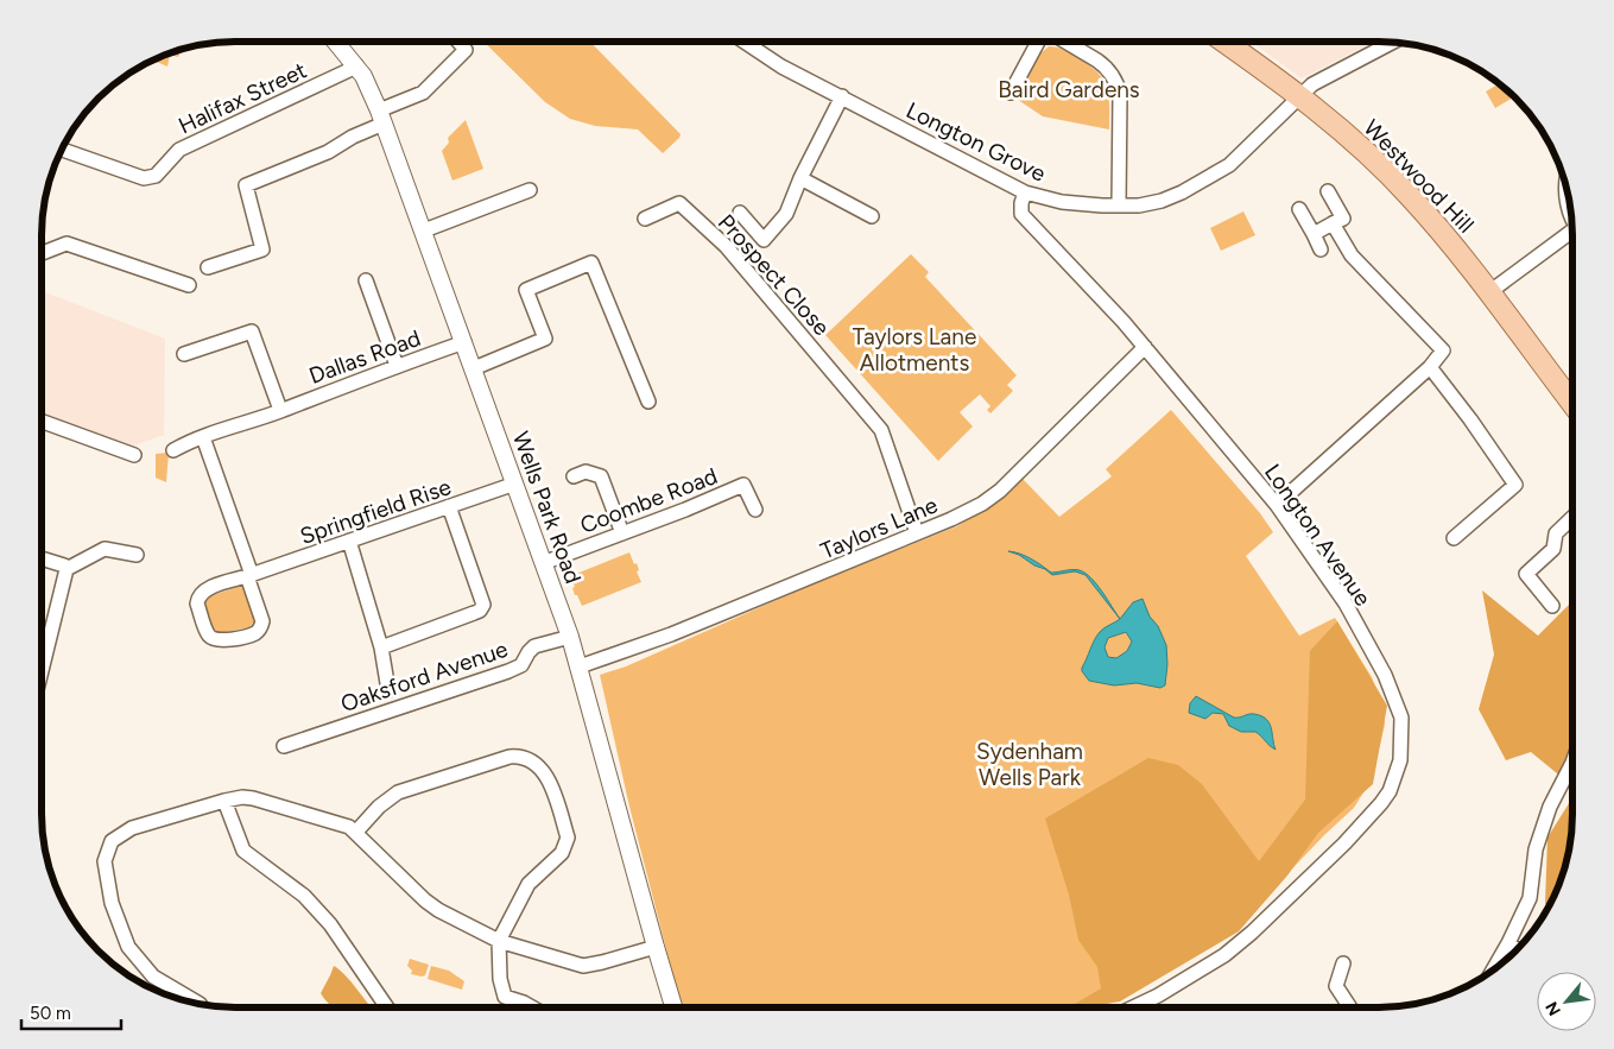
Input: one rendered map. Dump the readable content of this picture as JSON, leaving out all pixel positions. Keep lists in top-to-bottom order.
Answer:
{
  "streets": {
    "main road": ["Westwood Hill"],
    "street": [
      "Halifax Street",
      "Longton Grove",
      "Prospect Close",
      "Dallas Road",
      "Coombe Road",
      "Wells Park Road",
      "Springfield Rise",
      "Taylors Lane",
      "Longton Avenue",
      "Oaksford Avenue"
    ]
  },
  "crossings": [
    ["Halifax Street", "Wells Park Road"],
    ["Longton Grove", "Westwood Hill"],
    ["Longton Grove", "Longton Avenue"],
    ["Prospect Close", "Taylors Lane"],
    ["Dallas Road", "Wells Park Road"],
    ["Coombe Road", "Wells Park Road"],
    ["Wells Park Road", "Springfield Rise"],
    ["Wells Park Road", "Taylors Lane"],
    ["Wells Park Road", "Oaksford Avenue"],
    ["Taylors Lane", "Longton Avenue"]
  ],
  "parks": ["Baird Gardens", "Taylors Lane Allotments", "Sydenham Wells Park"],
  "scale_bar": "50 m",
  "north": "bottom left"
}
